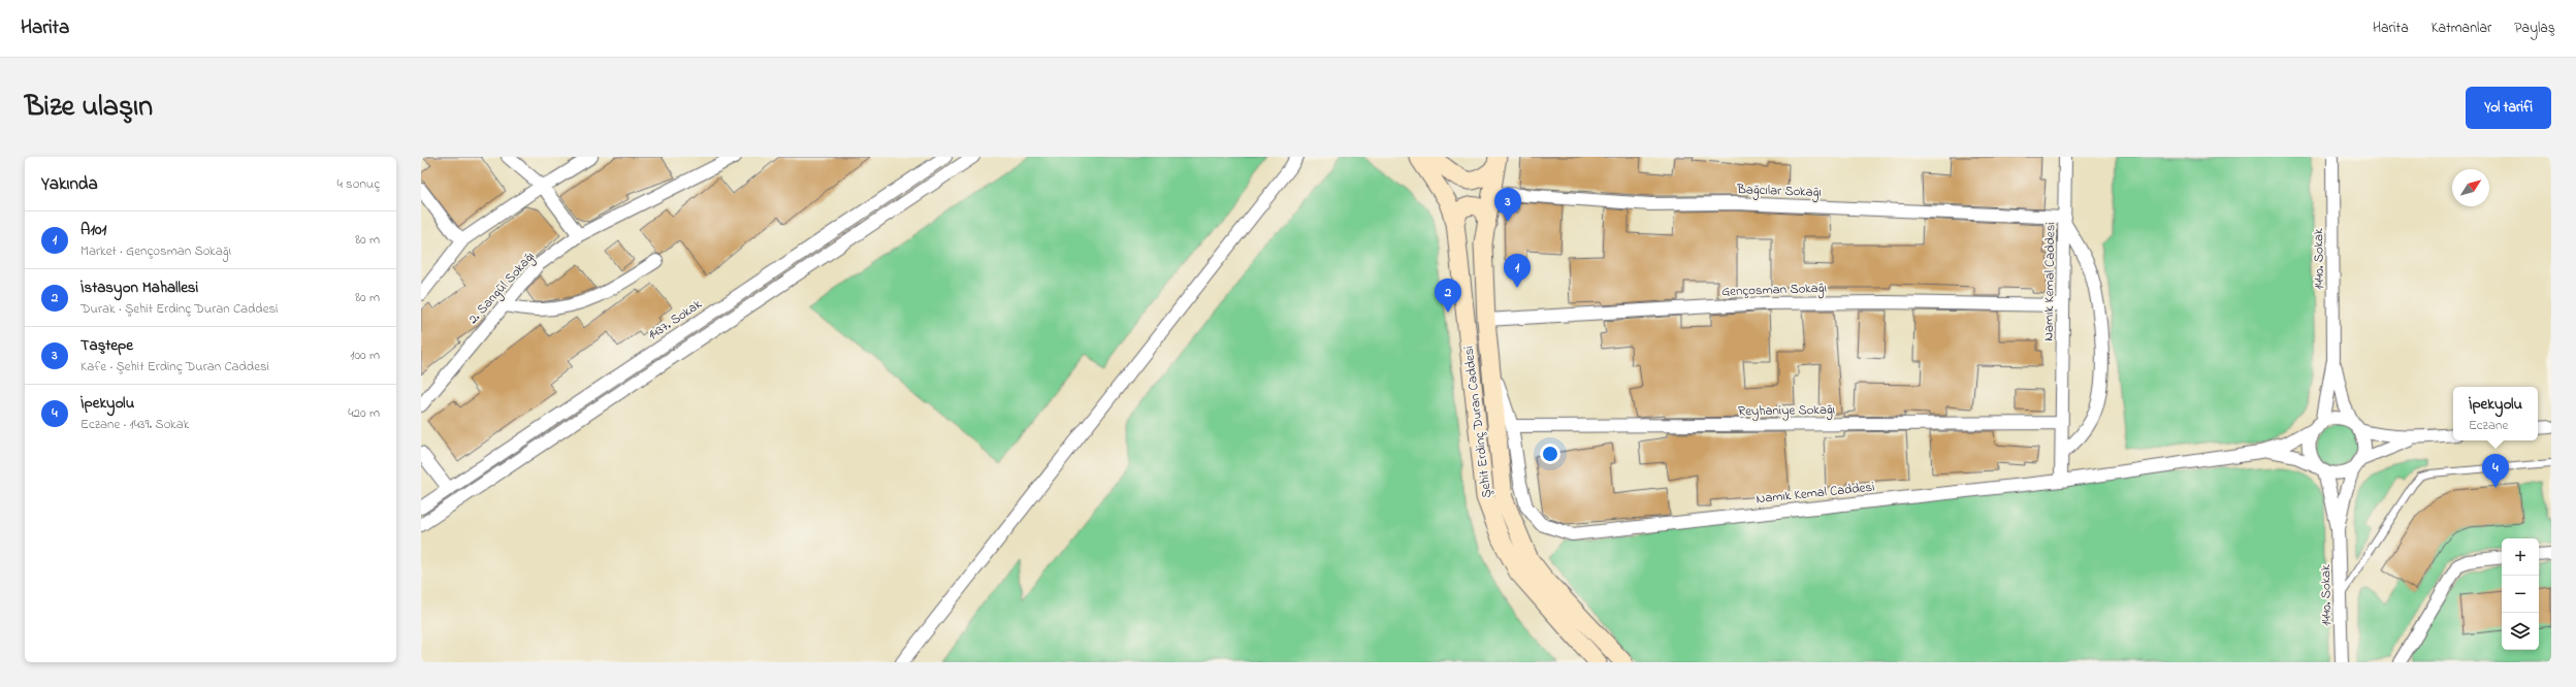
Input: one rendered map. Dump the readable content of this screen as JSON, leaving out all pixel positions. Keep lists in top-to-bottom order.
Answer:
{
  "streets": {
    "main road": ["Şehit Erdinç Duran Caddesi"],
    "street": [
      "Bağcılar Sokağı",
      "1440. Sokak",
      "Namık Kemal Caddesi",
      "2. Sarıgül Sokağı",
      "Gençosman Sokağı",
      "1437. Sokak",
      "Reyhaniye Sokağı"
    ]
  },
  "crossings": [
    ["Bağcılar Sokağı", "Namık Kemal Caddesi"],
    ["Bağcılar Sokağı", "Şehit Erdinç Duran Caddesi"],
    ["Namık Kemal Caddesi", "Gençosman Sokağı"],
    ["Namık Kemal Caddesi", "Reyhaniye Sokağı"],
    ["Gençosman Sokağı", "Şehit Erdinç Duran Caddesi"]
  ],
  "north": "top right",
  "page": {
    "header": "Harita",
    "nav": ["Harita", "Katmanlar", "Paylaş"],
    "title": "Bize ulaşın",
    "buttons": "Yol tarifi",
    "heading": ["Yakında", "4 sonuç"],
    "pins": [
      "3",
      "1",
      "2",
      "4"
    ],
    "list": [
      {
        "mark": "1",
        "name": "A101",
        "note": "Market · Gençosman Sokağı",
        "value": "80 m"
      },
      {
        "mark": "2",
        "name": "İstasyon Mahallesi",
        "note": "Durak · Şehit Erdinç Duran Caddesi",
        "value": "80 m"
      },
      {
        "mark": "3",
        "name": "Taştepe",
        "note": "Kafe · Şehit Erdinç Duran Caddesi",
        "value": "100 m"
      },
      {
        "mark": "4",
        "name": "İpekyolu",
        "note": "Eczane · 1439. Sokak",
        "value": "420 m"
      }
    ],
    "popup": ["İpekyolu", "Eczane"],
    "map_buttons": ["+", "−"]
  }
}
